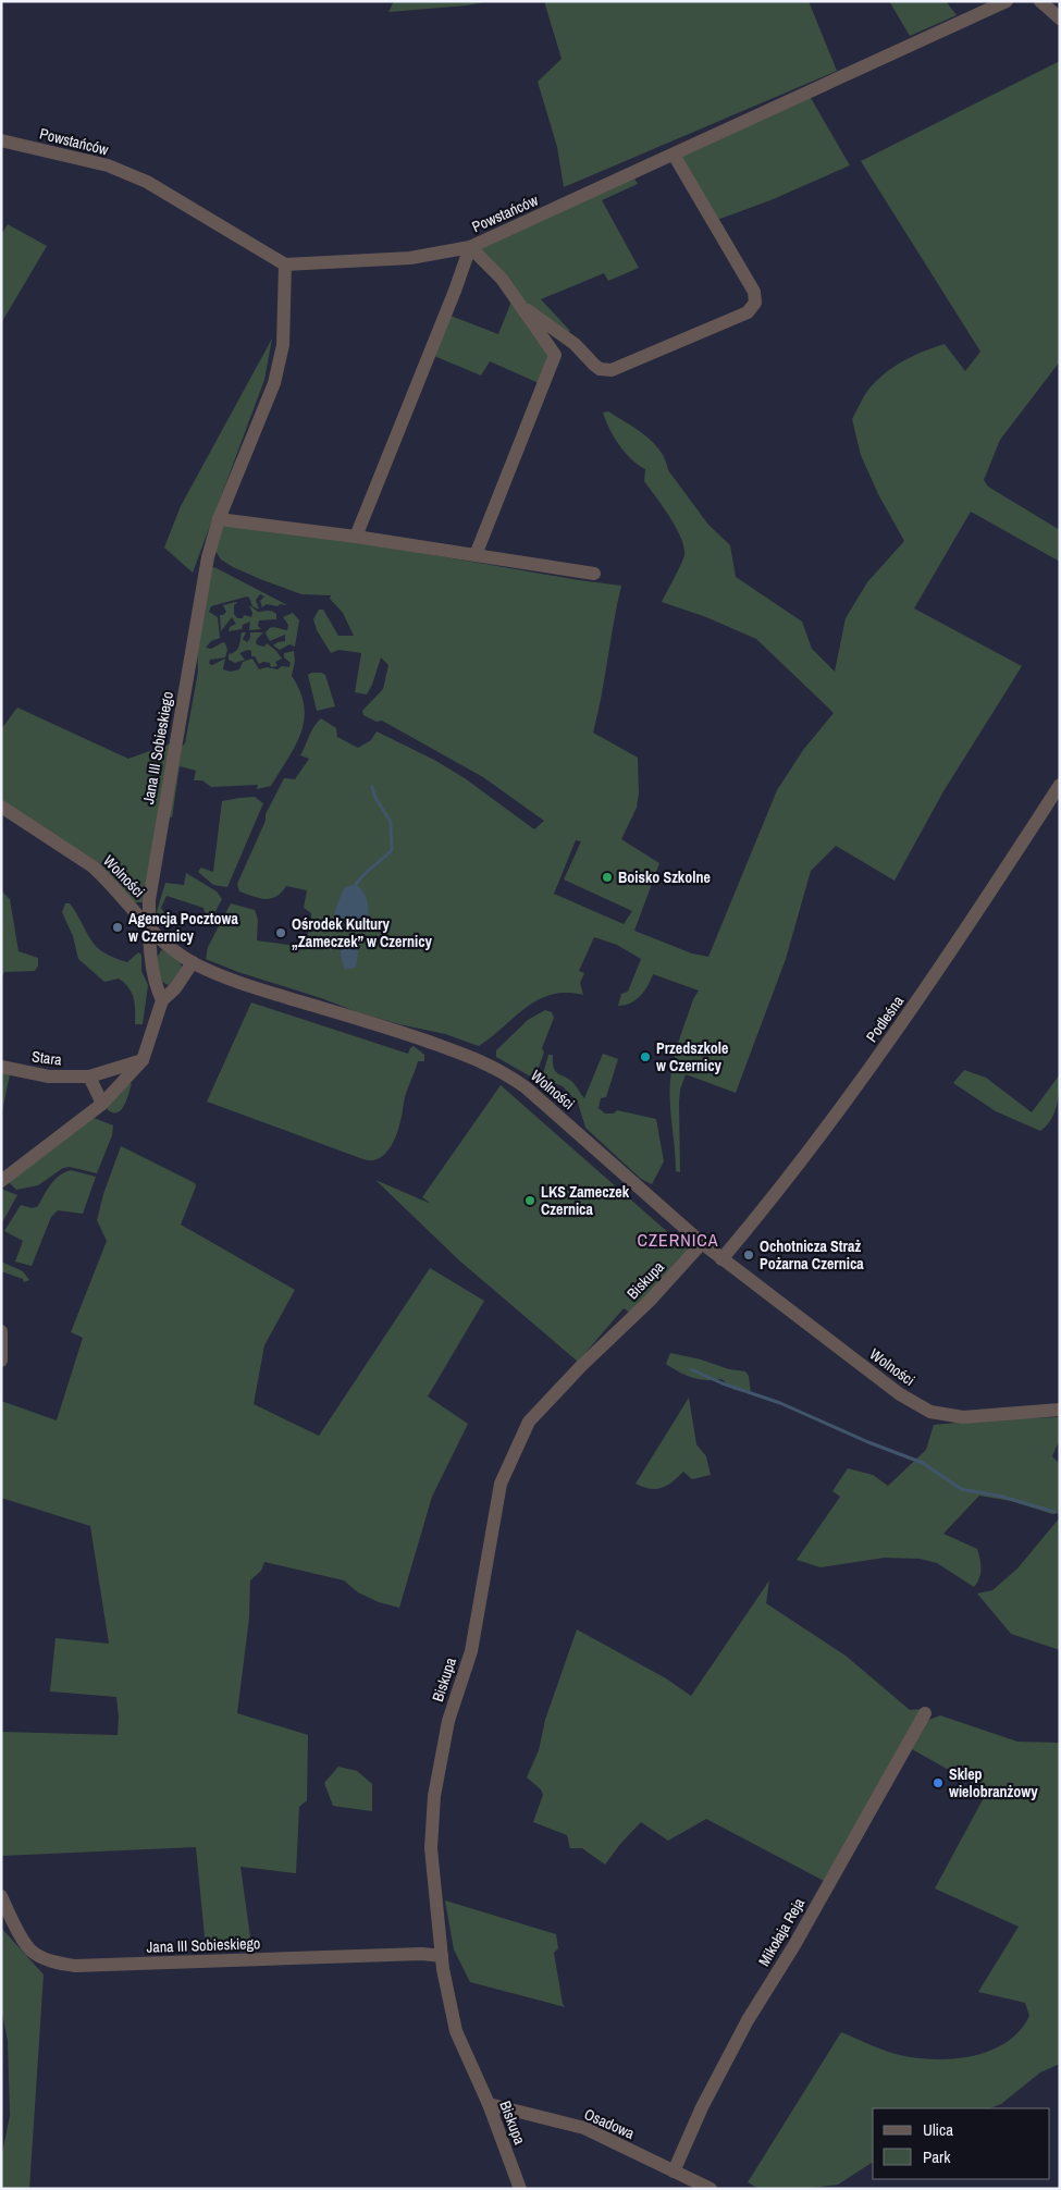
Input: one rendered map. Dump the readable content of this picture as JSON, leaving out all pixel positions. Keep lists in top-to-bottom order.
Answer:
{
  "streets": {
    "street": [
      "Powstańców",
      "Jana III Sobieskiego",
      "Wolności",
      "Podleśna",
      "Stara",
      "Biskupa",
      "Mikołaja Reja",
      "Osadowa"
    ]
  },
  "crossings": [
    ["Powstańców", "Jana III Sobieskiego"],
    ["Jana III Sobieskiego", "Wolności"],
    ["Jana III Sobieskiego", "Biskupa"],
    ["Wolności", "Podleśna"],
    ["Wolności", "Biskupa"],
    ["Biskupa", "Osadowa"],
    ["Mikołaja Reja", "Osadowa"]
  ],
  "districts": ["CZERNICA"],
  "places": [
    "Boisko Szkolne",
    "Agencja Pocztowa w Czernicy",
    "Ośrodek Kultury „Zameczek” w Czernicy",
    "Przedszkole w Czernicy",
    "LKS Zameczek Czernica",
    "Ochotnicza Straż Pożarna Czernica",
    "Sklep wielobranżowy"
  ],
  "legend": ["Ulica", "Park"]
}
